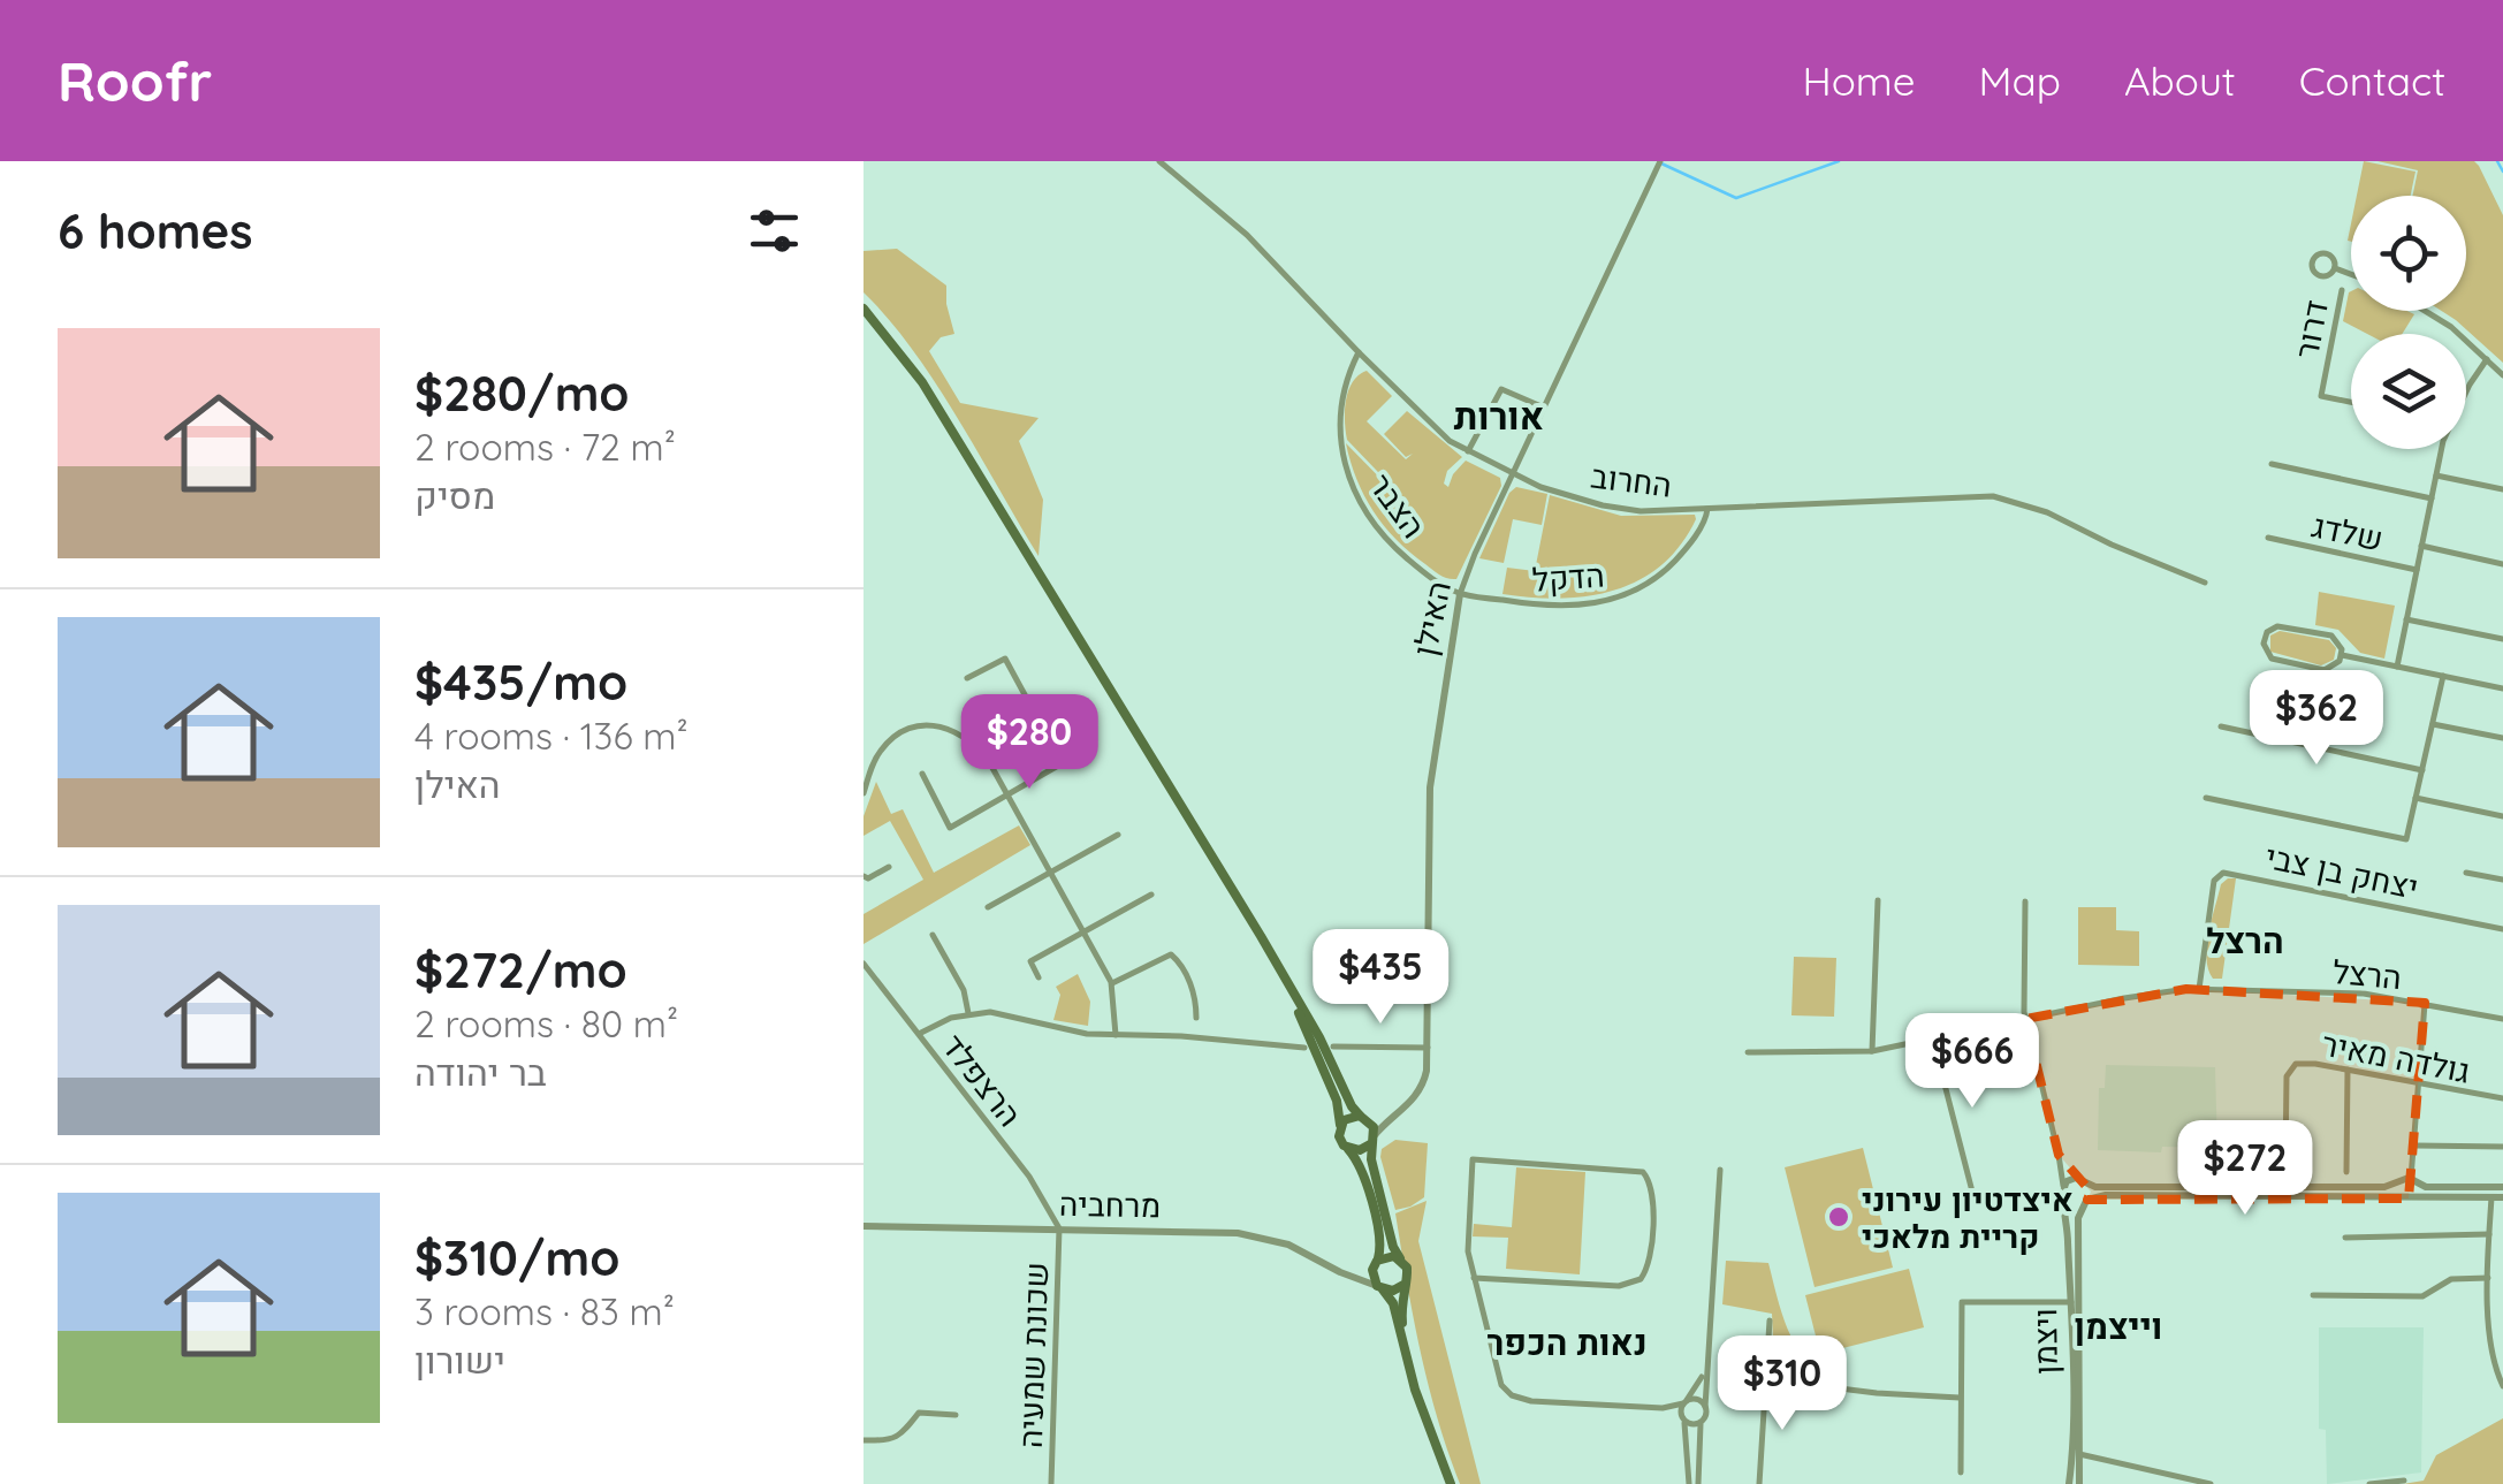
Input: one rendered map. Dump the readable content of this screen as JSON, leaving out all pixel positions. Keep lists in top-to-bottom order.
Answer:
{
  "streets": {
    "street": [
      "דרור",
      "החרוב",
      "הצבר",
      "שלדג",
      "הדקל",
      "האילן",
      "יצחק בן צבי",
      "הרצל",
      "גולדה מאיר",
      "הרצפלד",
      "מרחביה",
      "ויצמן",
      "שכונת שמעיה"
    ]
  },
  "crossings": [
    ["החרוב", "הצבר"],
    ["החרוב", "הדקל"],
    ["החרוב", "האילן"],
    ["הצבר", "הדקל"],
    ["הצבר", "האילן"],
    ["הדקל", "האילן"],
    ["יצחק בן צבי", "הרצל"],
    ["הרצל", "ויצמן"],
    ["הרצפלד", "מרחביה"],
    ["הרצפלד", "שכונת שמעיה"],
    ["מרחביה", "שכונת שמעיה"]
  ],
  "districts": [
    "אורות",
    "הרצל",
    "וייצמן",
    "נאות הכפר"
  ],
  "places": ["איצדטיון עירוני קריית מלאכי"],
  "page": {
    "header": "Roofr",
    "nav": [
      "Home",
      "Map",
      "About",
      "Contact"
    ],
    "heading": "6 homes",
    "list": [
      {
        "name": "$280/mo",
        "note": "2 rooms · 72 m² · מסיק"
      },
      {
        "name": "$435/mo",
        "note": "4 rooms · 136 m² · האילן"
      },
      {
        "name": "$272/mo",
        "note": "2 rooms · 80 m² · בר יהודה"
      },
      {
        "name": "$310/mo",
        "note": "3 rooms · 83 m² · ישורון"
      }
    ],
    "price": [
      "$362",
      "$280",
      "$435",
      "$666",
      "$272",
      "$310"
    ]
  }
}
